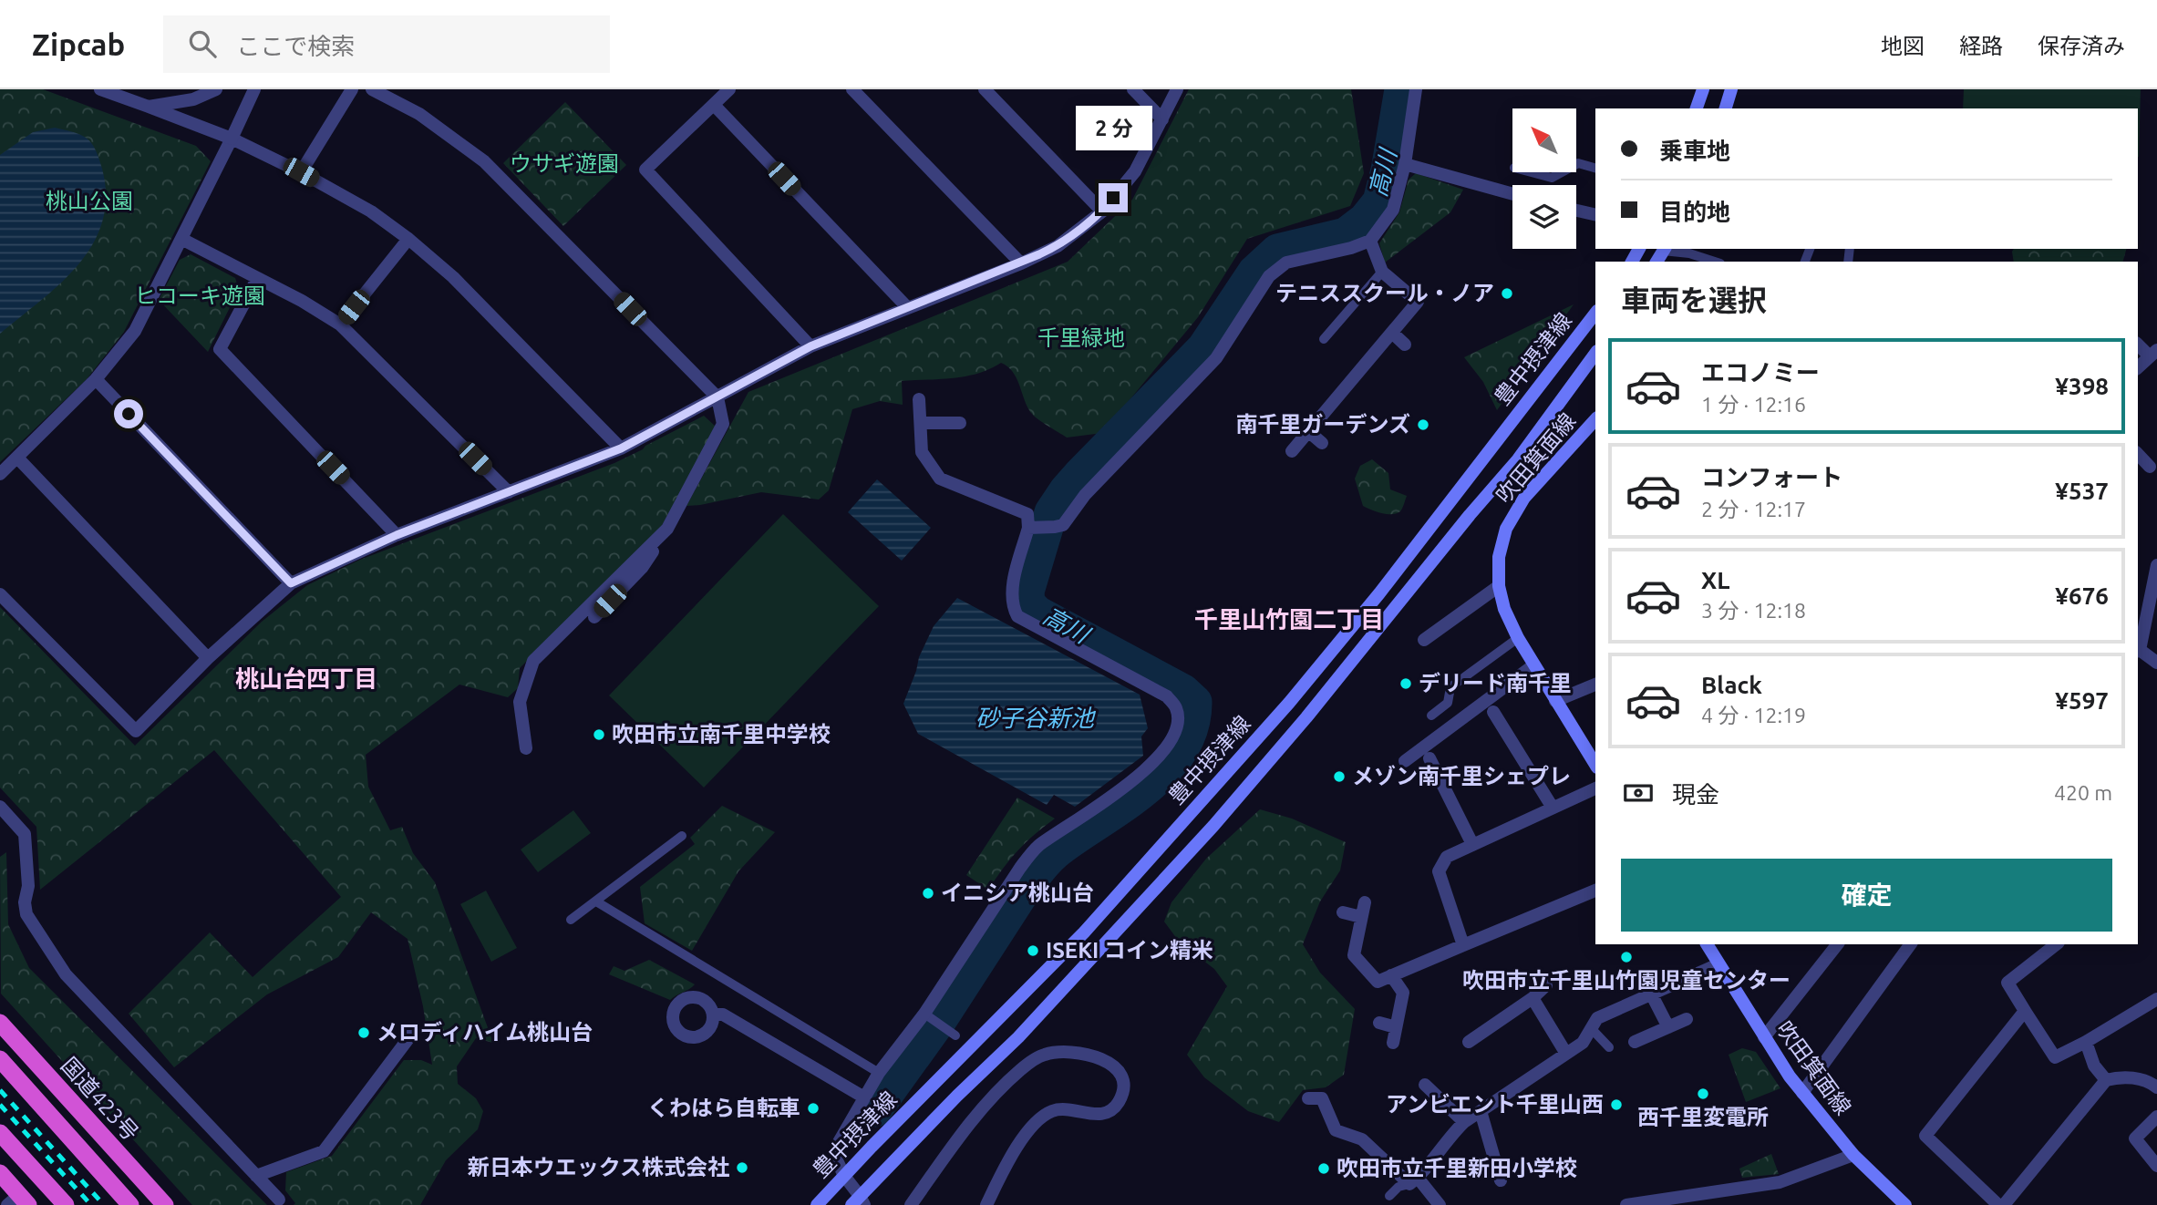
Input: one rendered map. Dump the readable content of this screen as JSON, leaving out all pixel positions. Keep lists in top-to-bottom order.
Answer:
{
  "streets": {
    "highway": ["国道423号"],
    "main road": ["豊中摂津線", "吹田箕面線"]
  },
  "districts": ["千里山竹園二丁目", "桃山台四丁目"],
  "water": ["高川", "砂子谷新池"],
  "parks": [
    "ウサギ遊園",
    "桃山公園",
    "ヒコーキ遊園",
    "千里緑地"
  ],
  "places": [
    "テニススクール・ノア",
    "南千里ガーデンズ",
    "デリード南千里",
    "吹田市立南千里中学校",
    "メゾン南千里シェプレ",
    "イニシア桃山台",
    "ISEKI コイン精米",
    "吹田市立千里山竹園児童センター",
    "メロディハイム桃山台",
    "西千里変電所",
    "アンビエント千里山西",
    "くわはら自転車",
    "新日本ウエックス株式会社",
    "吹田市立千里新田小学校"
  ],
  "north": "top left",
  "page": {
    "header": "Zipcab",
    "search": "ここで検索",
    "nav": ["地図", "経路", "保存済み"],
    "bubble": "2 分",
    "banner": ["乗車地", "目的地"],
    "heading": "車両を選択",
    "list": [
      {
        "name": "エコノミー",
        "note": "1 分 · 12:16",
        "value": "¥398"
      },
      {
        "name": "コンフォート",
        "note": "2 分 · 12:17",
        "value": "¥537"
      },
      {
        "name": "XL",
        "note": "3 分 · 12:18",
        "value": "¥676"
      },
      {
        "name": "Black",
        "note": "4 分 · 12:19",
        "value": "¥597"
      }
    ],
    "pay": ["現金", "420 m"],
    "buttons": "確定"
  }
}
